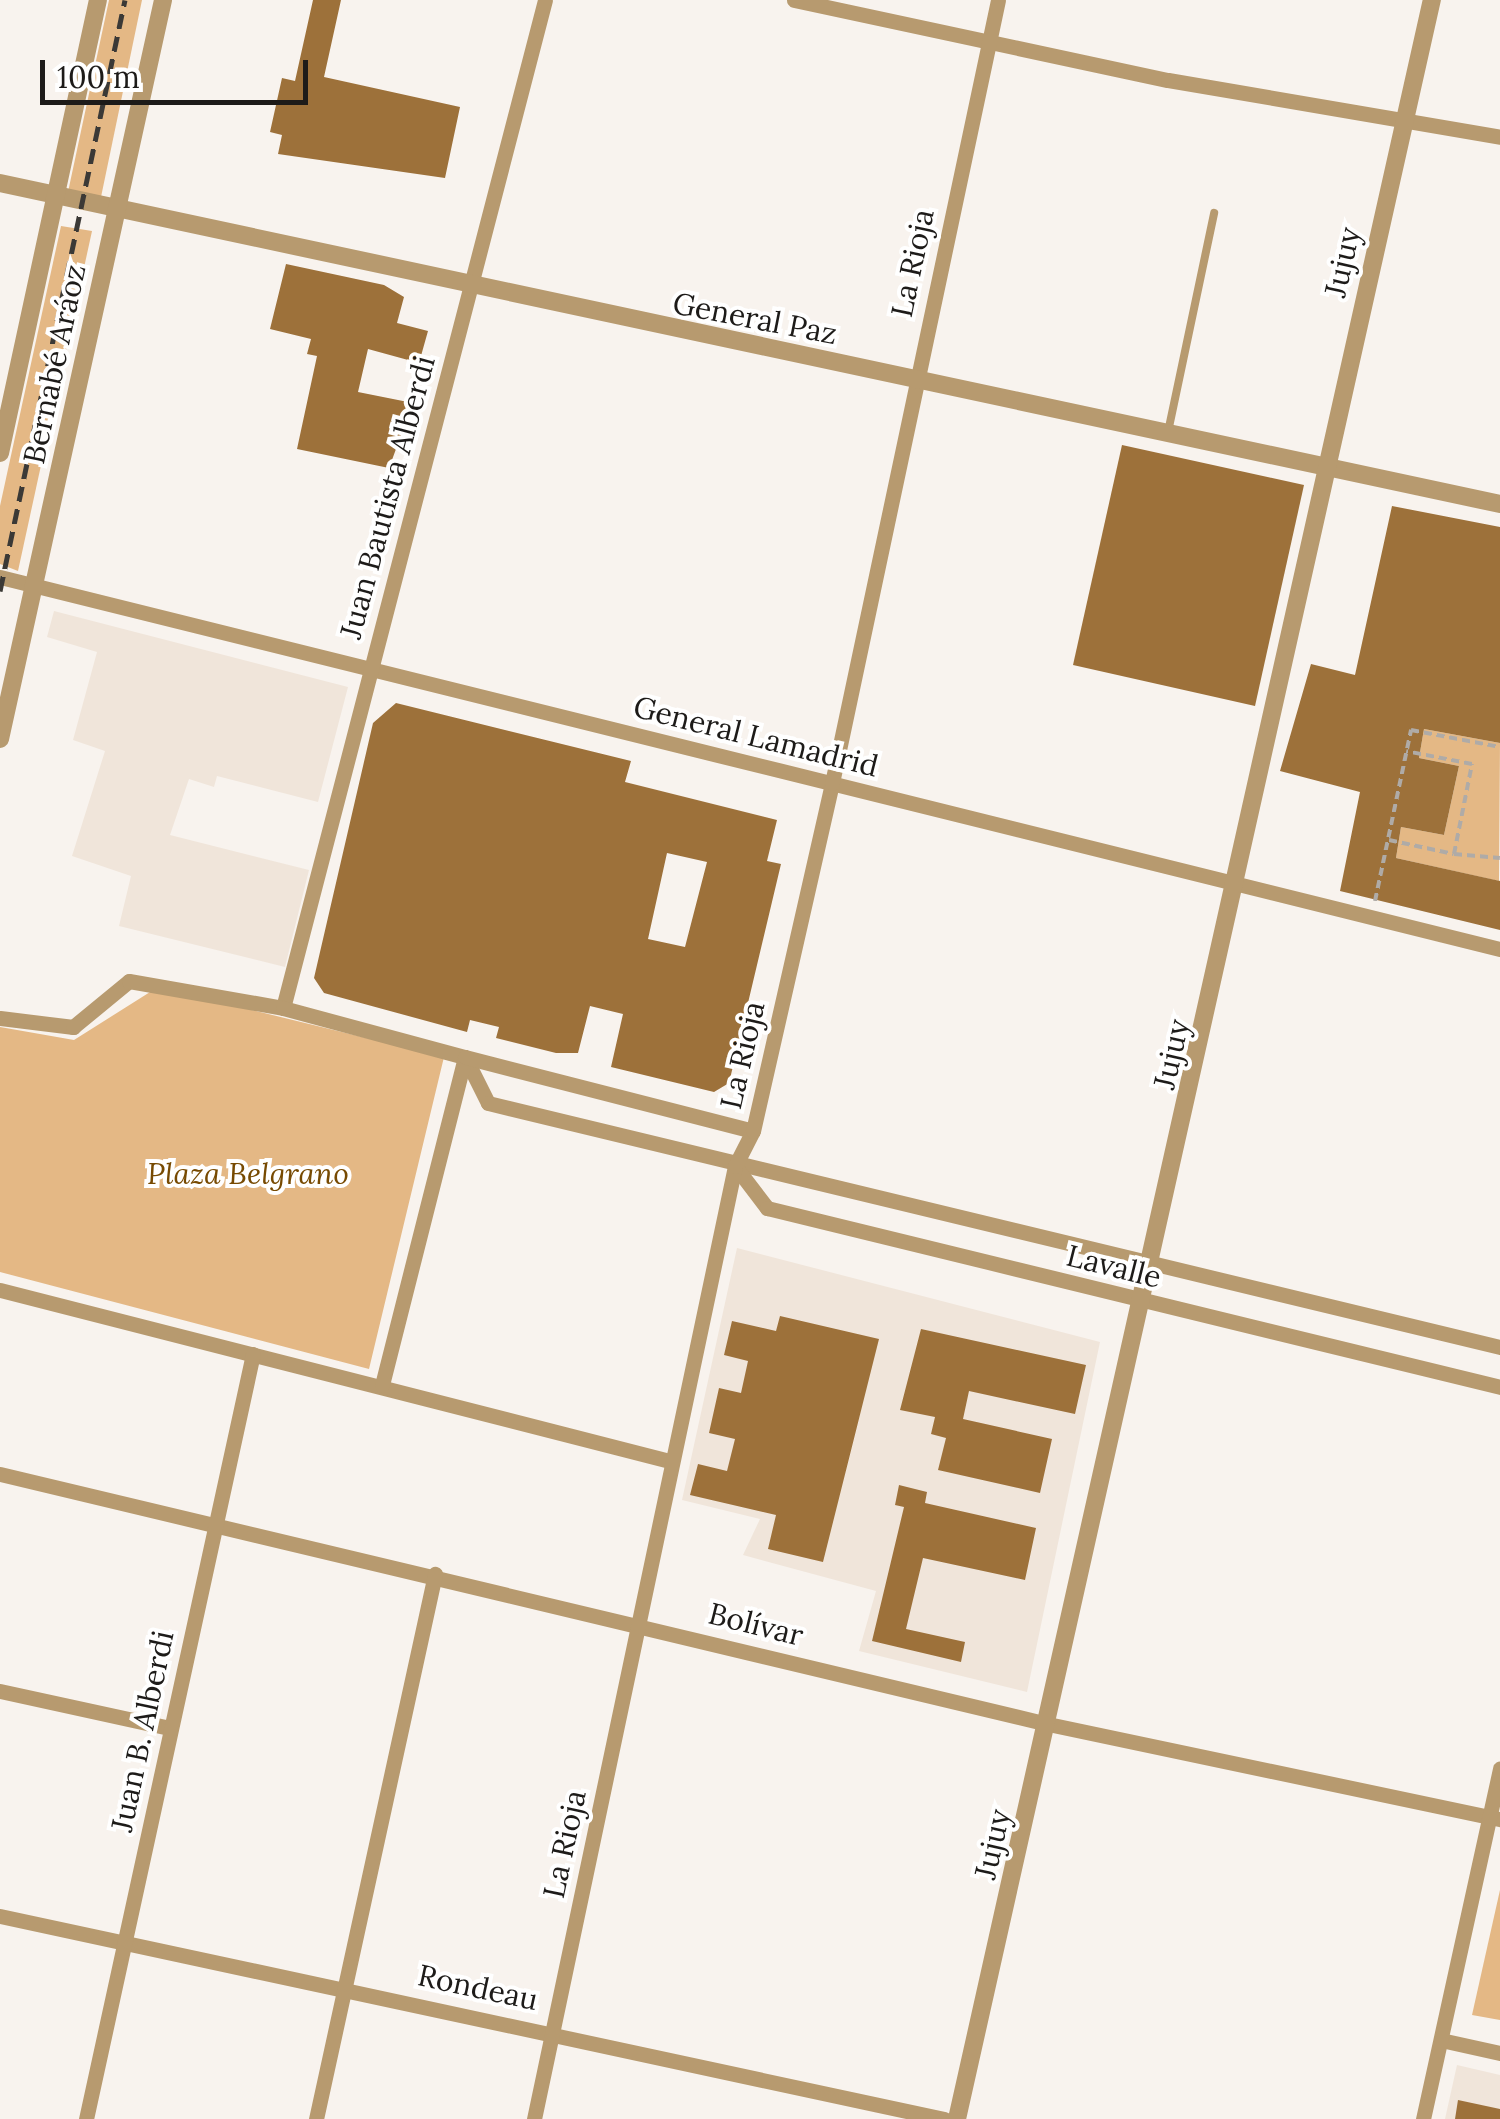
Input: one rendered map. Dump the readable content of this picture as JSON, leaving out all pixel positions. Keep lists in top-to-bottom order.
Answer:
{
  "streets": {
    "street": [
      "Jujuy",
      "La Rioja",
      "General Paz",
      "Bernabé Aráoz",
      "Juan Bautista Alberdi",
      "General Lamadrid",
      "Lavalle",
      "Bolívar",
      "Juan B. Alberdi",
      "Rondeau"
    ]
  },
  "crossings": [
    ["Jujuy", "General Paz"],
    ["Jujuy", "General Lamadrid"],
    ["Jujuy", "Lavalle"],
    ["Jujuy", "Bolívar"],
    ["La Rioja", "General Paz"],
    ["La Rioja", "General Lamadrid"],
    ["La Rioja", "Lavalle"],
    ["La Rioja", "Bolívar"],
    ["La Rioja", "Rondeau"],
    ["General Paz", "Bernabé Aráoz"],
    ["General Paz", "Juan Bautista Alberdi"],
    ["Bernabé Aráoz", "General Lamadrid"],
    ["Juan Bautista Alberdi", "General Lamadrid"],
    ["Bolívar", "Juan B. Alberdi"],
    ["Juan B. Alberdi", "Rondeau"]
  ],
  "parks": ["Plaza Belgrano"],
  "scale_bar": "100 m"
}
